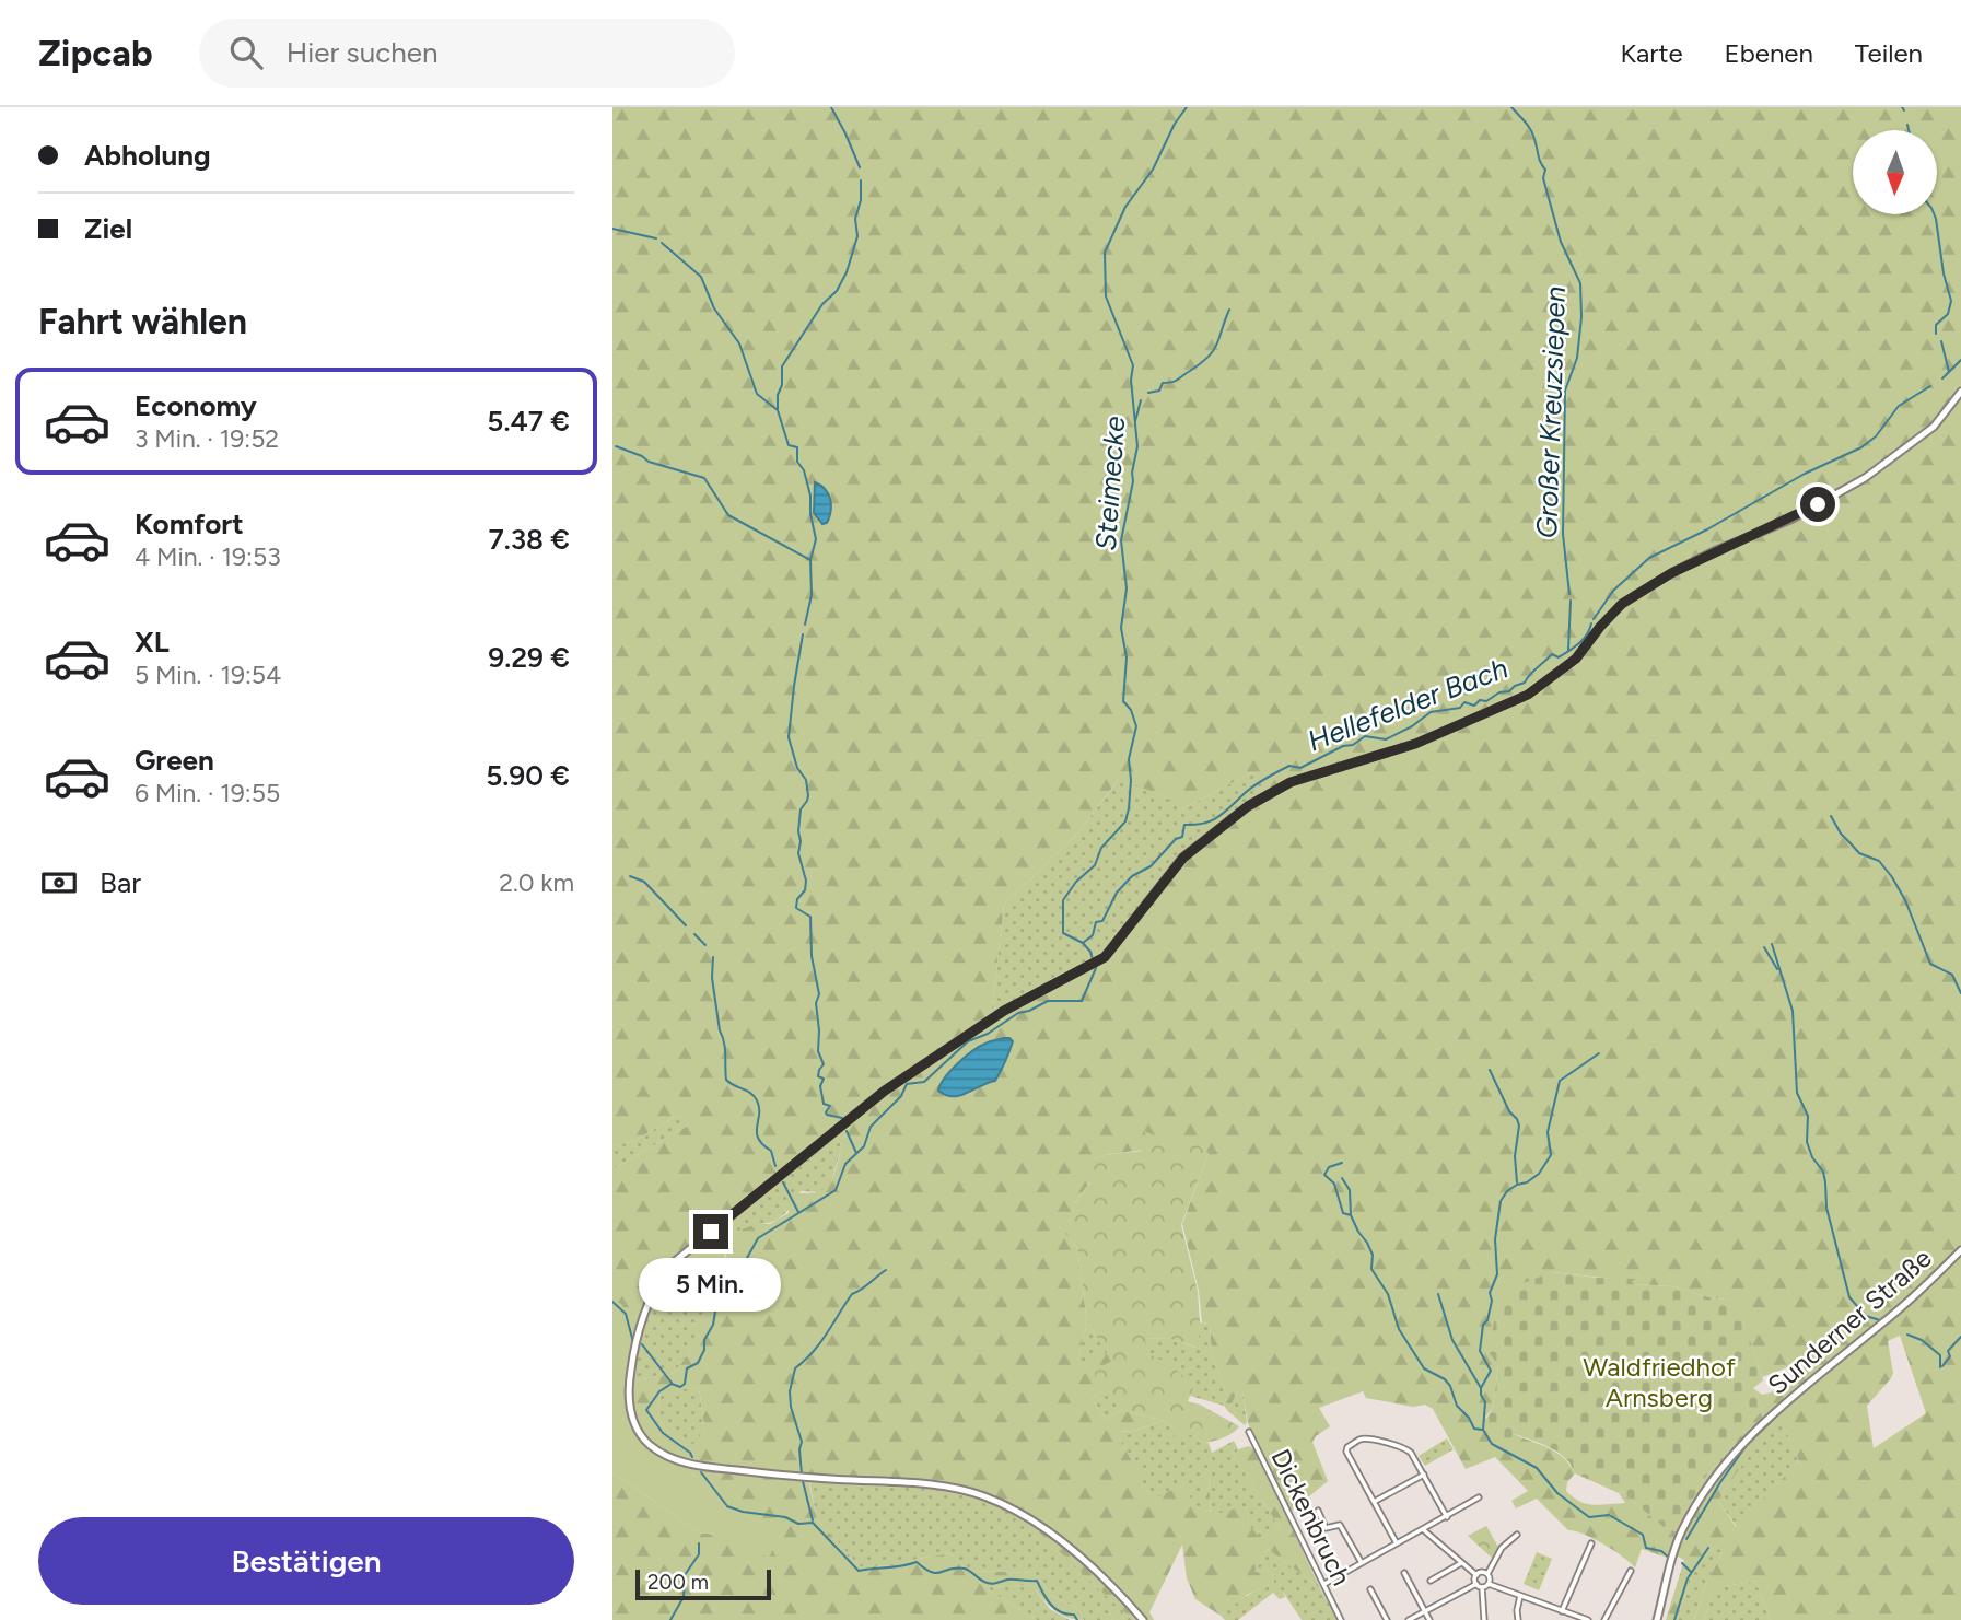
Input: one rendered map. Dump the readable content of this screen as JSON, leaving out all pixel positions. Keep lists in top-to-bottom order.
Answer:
{
  "streets": {
    "main road": ["Sunderner Straße"],
    "street": ["Dickenbruch"]
  },
  "water": ["Großer Kreuzsiepen", "Steimecke", "Hellefelder Bach"],
  "parks": ["Waldfriedhof Arnsberg"],
  "scale_bar": "200 m",
  "north": "bottom",
  "page": {
    "header": "Zipcab",
    "search": "Hier suchen",
    "nav": ["Karte", "Ebenen", "Teilen"],
    "banner": ["Abholung", "Ziel"],
    "heading": "Fahrt wählen",
    "list": [
      {
        "name": "Economy",
        "note": "3 Min. · 19:52",
        "value": "5.47 €"
      },
      {
        "name": "Komfort",
        "note": "4 Min. · 19:53",
        "value": "7.38 €"
      },
      {
        "name": "XL",
        "note": "5 Min. · 19:54",
        "value": "9.29 €"
      },
      {
        "name": "Green",
        "note": "6 Min. · 19:55",
        "value": "5.90 €"
      }
    ],
    "pay": ["Bar", "2.0 km"],
    "bubble": "5 Min.",
    "buttons": "Bestätigen",
    "scale": "200 m"
  }
}
